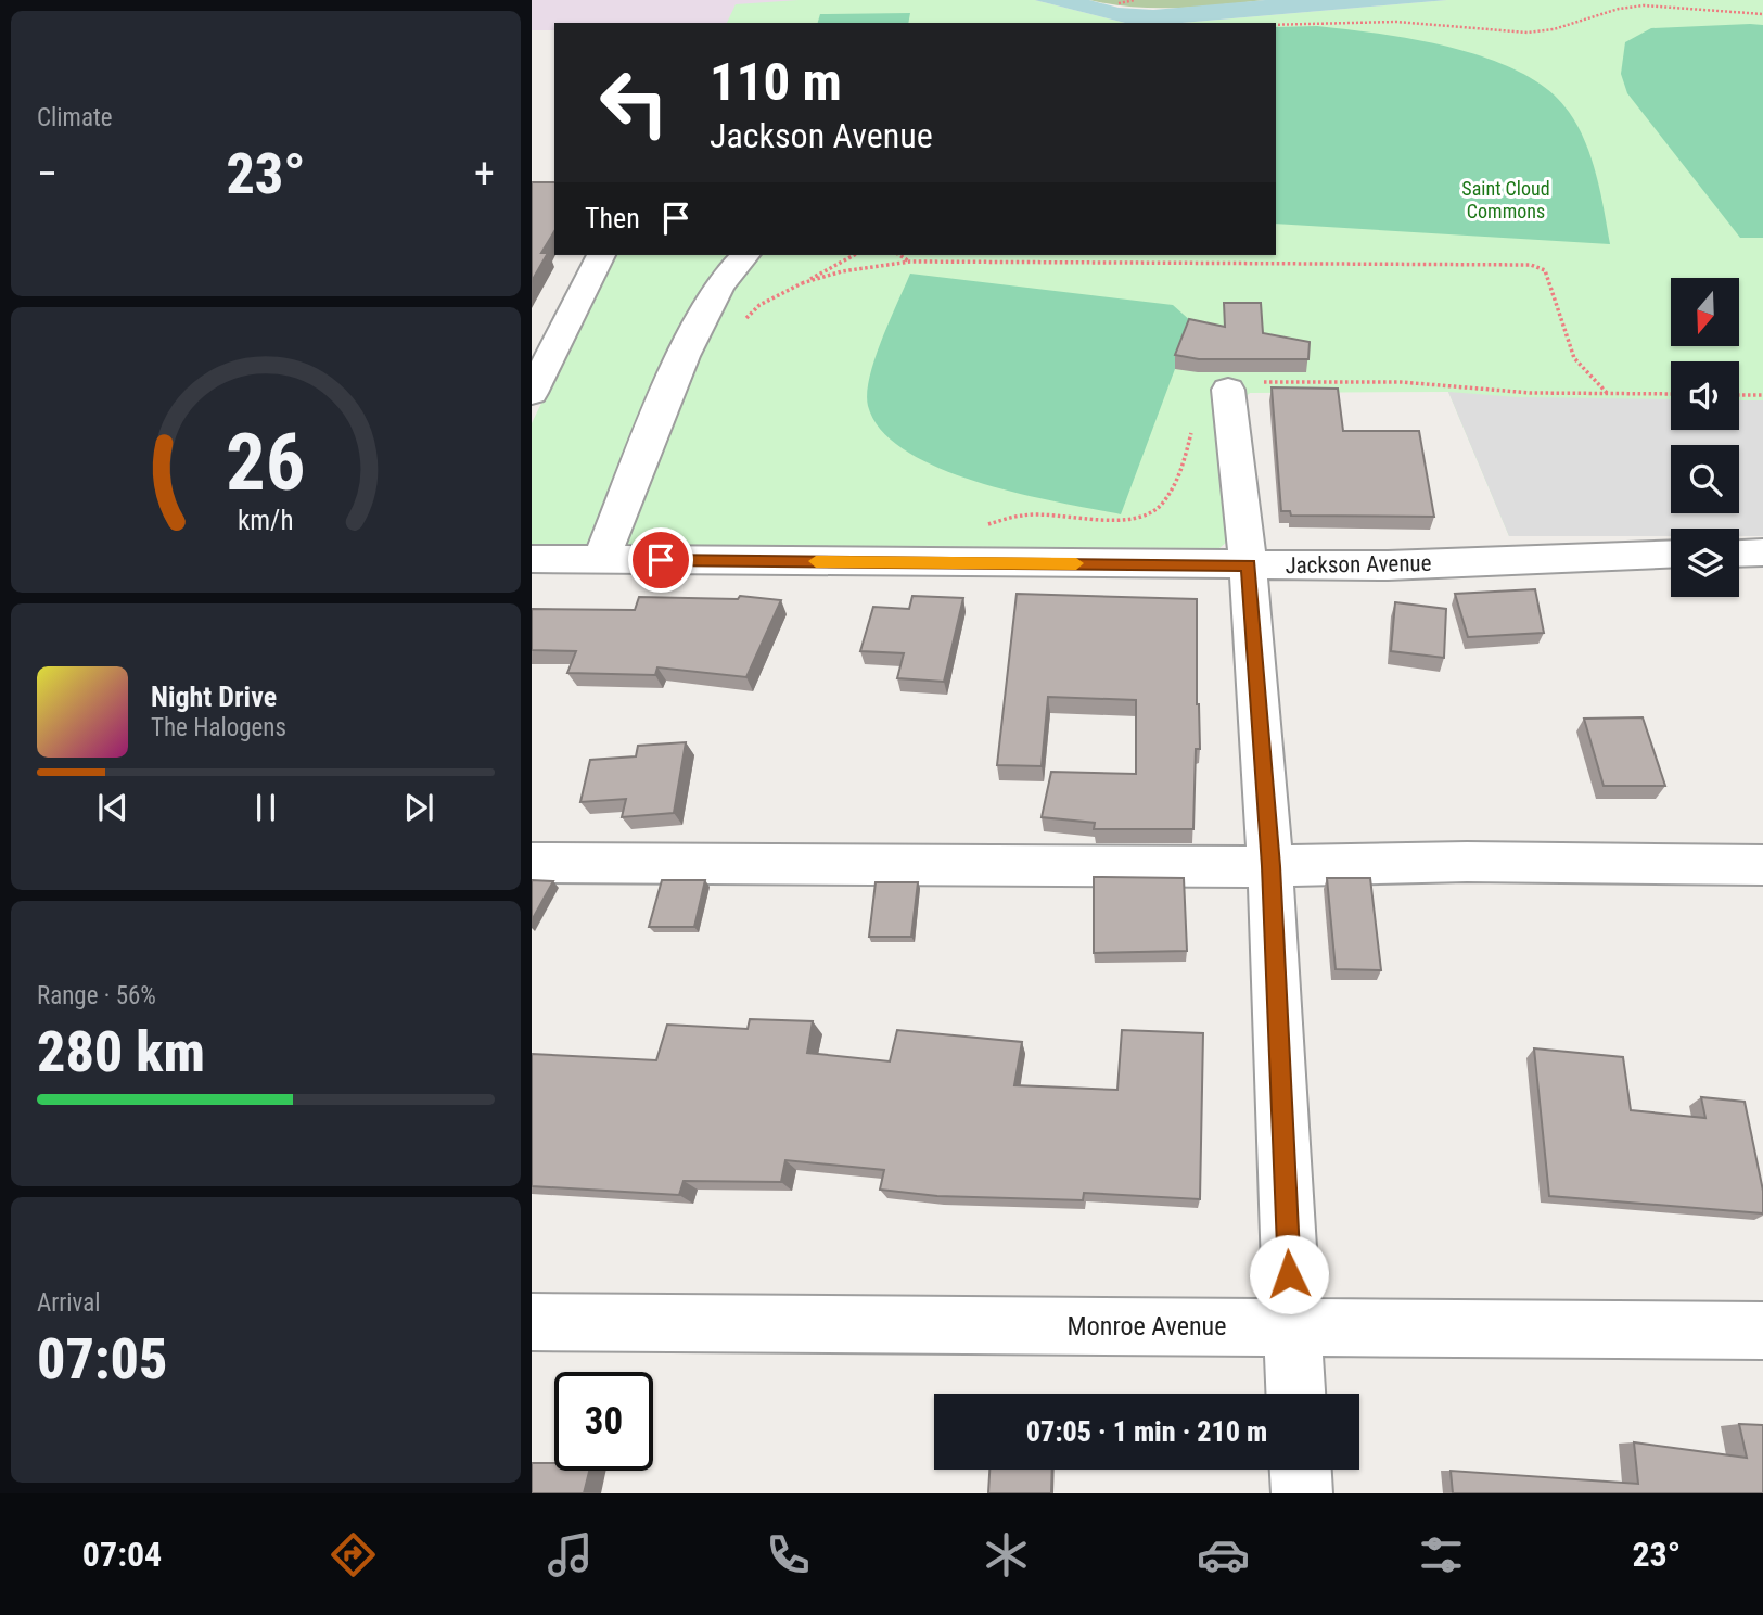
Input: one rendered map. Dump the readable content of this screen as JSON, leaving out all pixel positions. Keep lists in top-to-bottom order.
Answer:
{
  "streets": {
    "street": ["Jackson Avenue", "Monroe Avenue"]
  },
  "parks": ["Saint Cloud Commons"],
  "north": "bottom",
  "page": {
    "tile": [
      "Climate",
      ["Range · 56%", "280 km"],
      ["Arrival", "07:05"]
    ],
    "turn": ["110 m", "Jackson Avenue"],
    "heat": ["−", "23°", "+"],
    "then": "Then",
    "song": ["Night Drive", "The Halogens"],
    "limit": "30",
    "trip": "07:05 · 1 min · 210 m",
    "tabs": ["07:04", "23°"],
    "gauge": ["26", "km/h"]
  }
}
